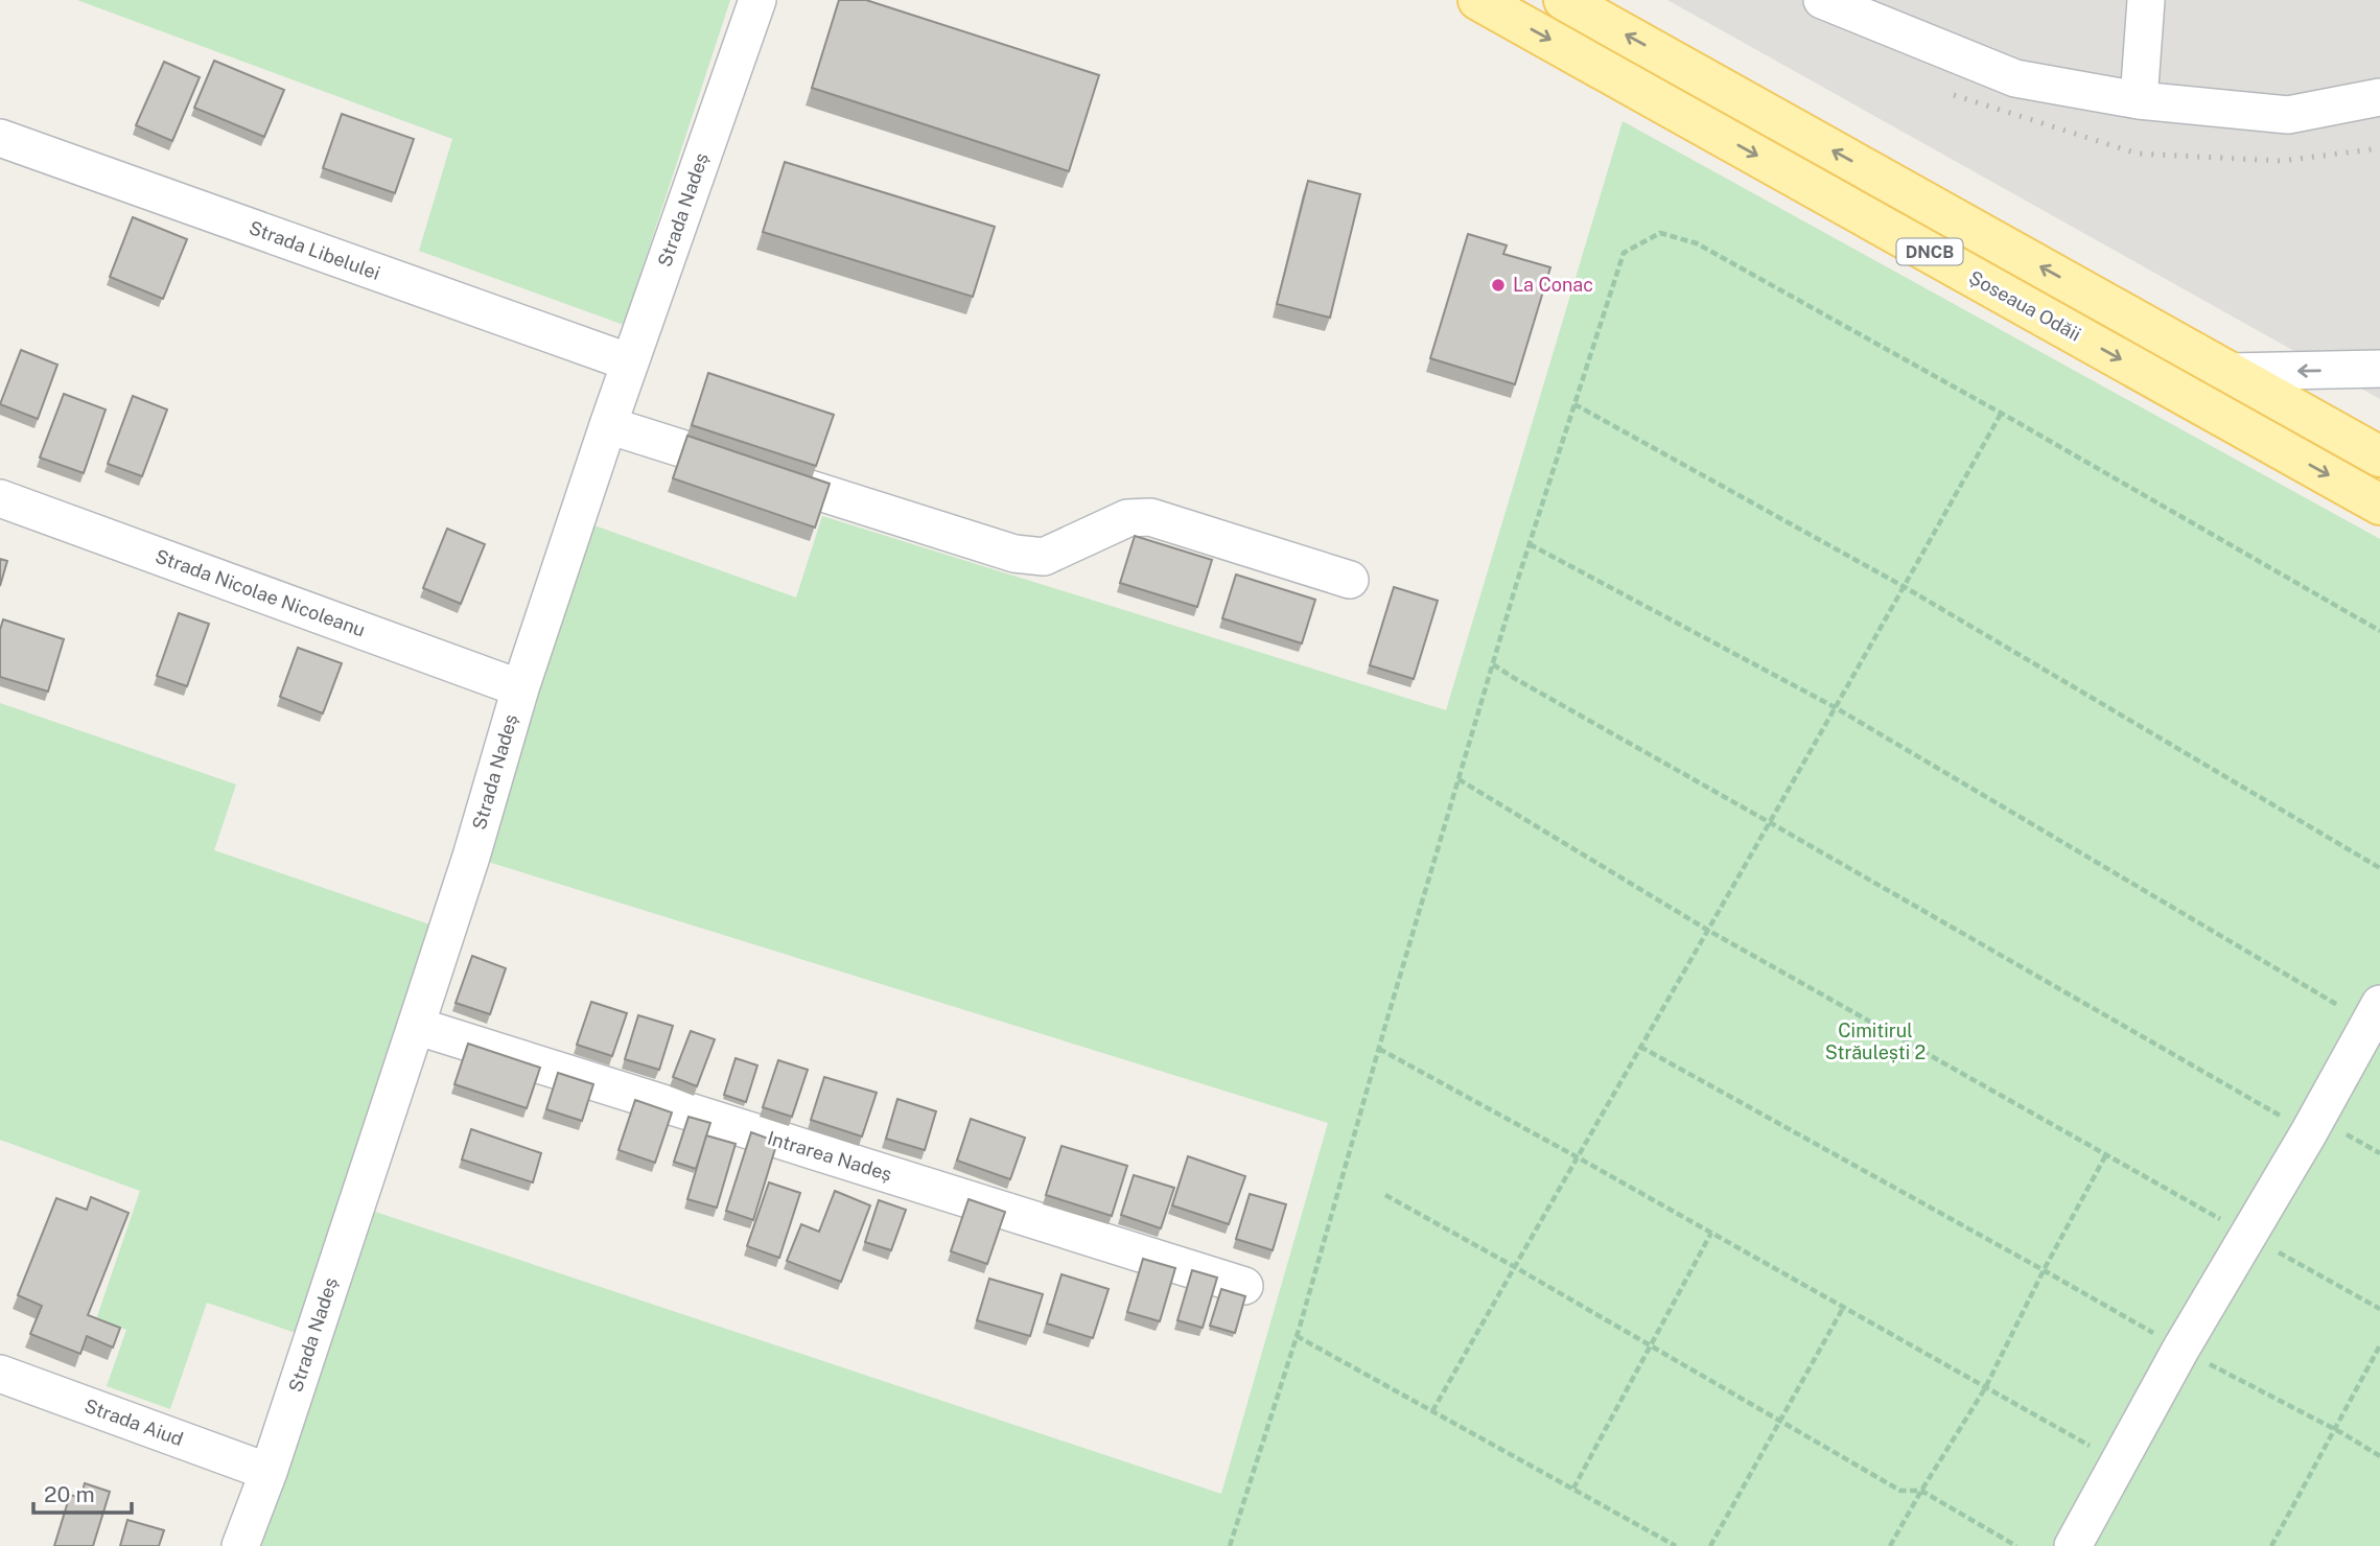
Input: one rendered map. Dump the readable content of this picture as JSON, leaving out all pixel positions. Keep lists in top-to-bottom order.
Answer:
{
  "streets": {
    "main road": ["DNCB", "Șoseaua Odăii"],
    "street": [
      "Strada Nadeș",
      "Strada Libelulei",
      "Strada Nicolae Nicoleanu",
      "Intrarea Nadeș",
      "Strada Aiud"
    ]
  },
  "crossings": [
    ["Strada Nadeș", "Strada Libelulei"],
    ["Strada Nadeș", "Strada Nicolae Nicoleanu"],
    ["Strada Nadeș", "Intrarea Nadeș"],
    ["Strada Nadeș", "Strada Aiud"]
  ],
  "parks": ["Cimitirul Străulești 2"],
  "places": ["La Conac"],
  "scale_bar": "20 m"
}
